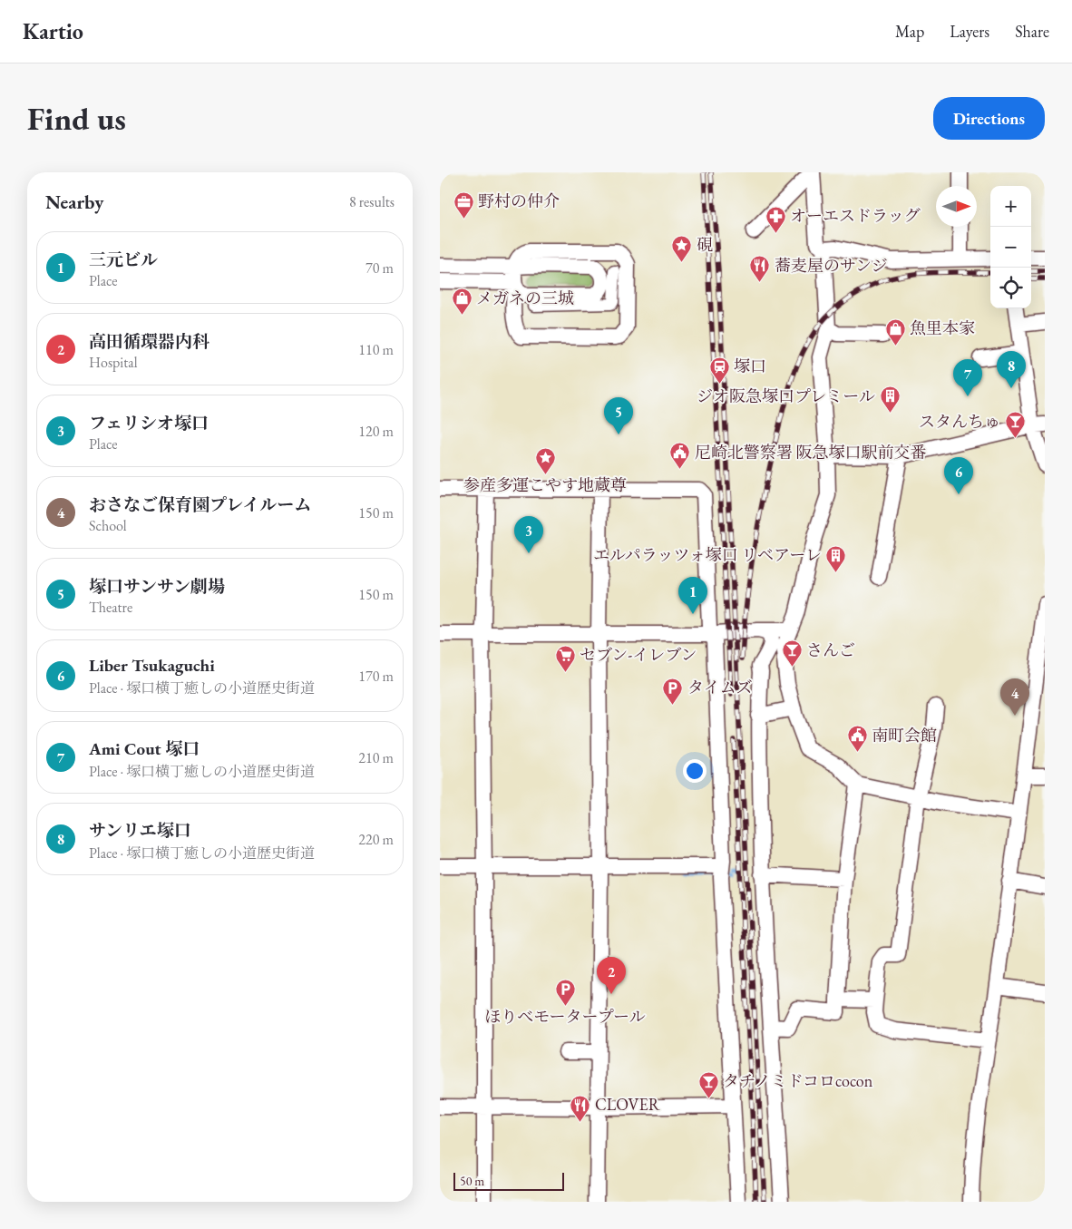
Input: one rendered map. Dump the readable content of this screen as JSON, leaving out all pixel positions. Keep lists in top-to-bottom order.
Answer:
{
  "places": {
    "office": ["野村の仲介"],
    "pharmacy": ["オーエスドラッグ"],
    "place": ["硯", "参産多運こやす地蔵尊"],
    "restaurant": ["蕎麦屋のサンジ", "CLOVER"],
    "shop": ["メガネの三城", "魚里本家"],
    "station": ["塚口"],
    "building": ["ジオ阪急塚口プレミール", "エルパラッツォ塚口 リベアーレ"],
    "bar": ["スタんちゅ", "さんご", "タチノミドコロcocon"],
    "public building": ["尼崎北警察署 阪急塚口駅前交番", "南町会館"],
    "supermarket": ["セブン-イレブン"],
    "parking": ["タイムズ", "ほりべモータープール"]
  },
  "scale_bar": "50 m",
  "north": "right",
  "page": {
    "header": "Kartio",
    "nav": ["Map", "Layers", "Share"],
    "buttons": "Directions",
    "title": "Find us",
    "heading": ["Nearby", "8 results"],
    "map_buttons": ["+", "−"],
    "list": [
      {
        "mark": "1",
        "name": "三元ビル",
        "note": "Place",
        "value": "70 m"
      },
      {
        "mark": "2",
        "name": "高田循環器内科",
        "note": "Hospital",
        "value": "110 m"
      },
      {
        "mark": "3",
        "name": "フェリシオ塚口",
        "note": "Place",
        "value": "120 m"
      },
      {
        "mark": "4",
        "name": "おさなご保育園プレイルーム",
        "note": "School",
        "value": "150 m"
      },
      {
        "mark": "5",
        "name": "塚口サンサン劇場",
        "note": "Theatre",
        "value": "150 m"
      },
      {
        "mark": "6",
        "name": "Liber Tsukaguchi",
        "note": "Place · 塚口横丁癒しの小道歴史街道",
        "value": "170 m"
      },
      {
        "mark": "7",
        "name": "Ami Cout 塚口",
        "note": "Place · 塚口横丁癒しの小道歴史街道",
        "value": "210 m"
      },
      {
        "mark": "8",
        "name": "サンリエ塚口",
        "note": "Place · 塚口横丁癒しの小道歴史街道",
        "value": "220 m"
      }
    ],
    "pins": [
      "8",
      "7",
      "5",
      "6",
      "3",
      "1",
      "4",
      "2"
    ],
    "scale": "50 m"
  }
}
